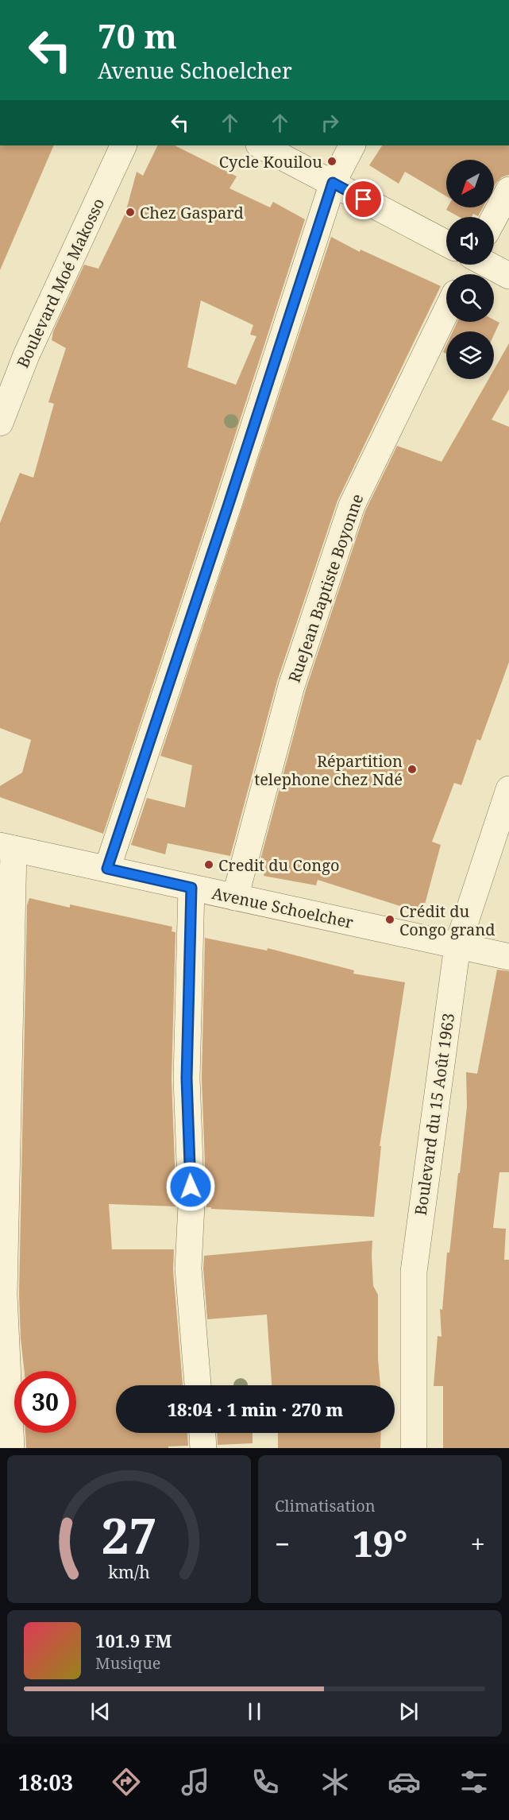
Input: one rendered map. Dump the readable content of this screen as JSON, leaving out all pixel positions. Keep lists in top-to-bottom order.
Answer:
{
  "streets": {
    "street": [
      "Boulevard Moé Makosso",
      "RueJean Baptiste Boyonne",
      "Avenue Schoelcher",
      "Boulevard du 15 Août 1963"
    ]
  },
  "crossings": [
    ["RueJean Baptiste Boyonne", "Avenue Schoelcher"],
    ["Avenue Schoelcher", "Boulevard du 15 Août 1963"]
  ],
  "places": [
    "Cycle Kouilou",
    "Chez Gaspard",
    "Répartition telephone chez Ndé",
    "Credit du Congo",
    "Crédit du Congo grand"
  ],
  "north": "bottom left",
  "page": {
    "turn": ["70 m", "Avenue Schoelcher"],
    "limit": "30",
    "trip": "18:04 · 1 min · 270 m",
    "tile": "Climatisation",
    "heat": ["−", "19°", "+"],
    "song": ["101.9 FM", "Musique"],
    "tabs": "18:03",
    "gauge": ["27", "km/h"]
  }
}
